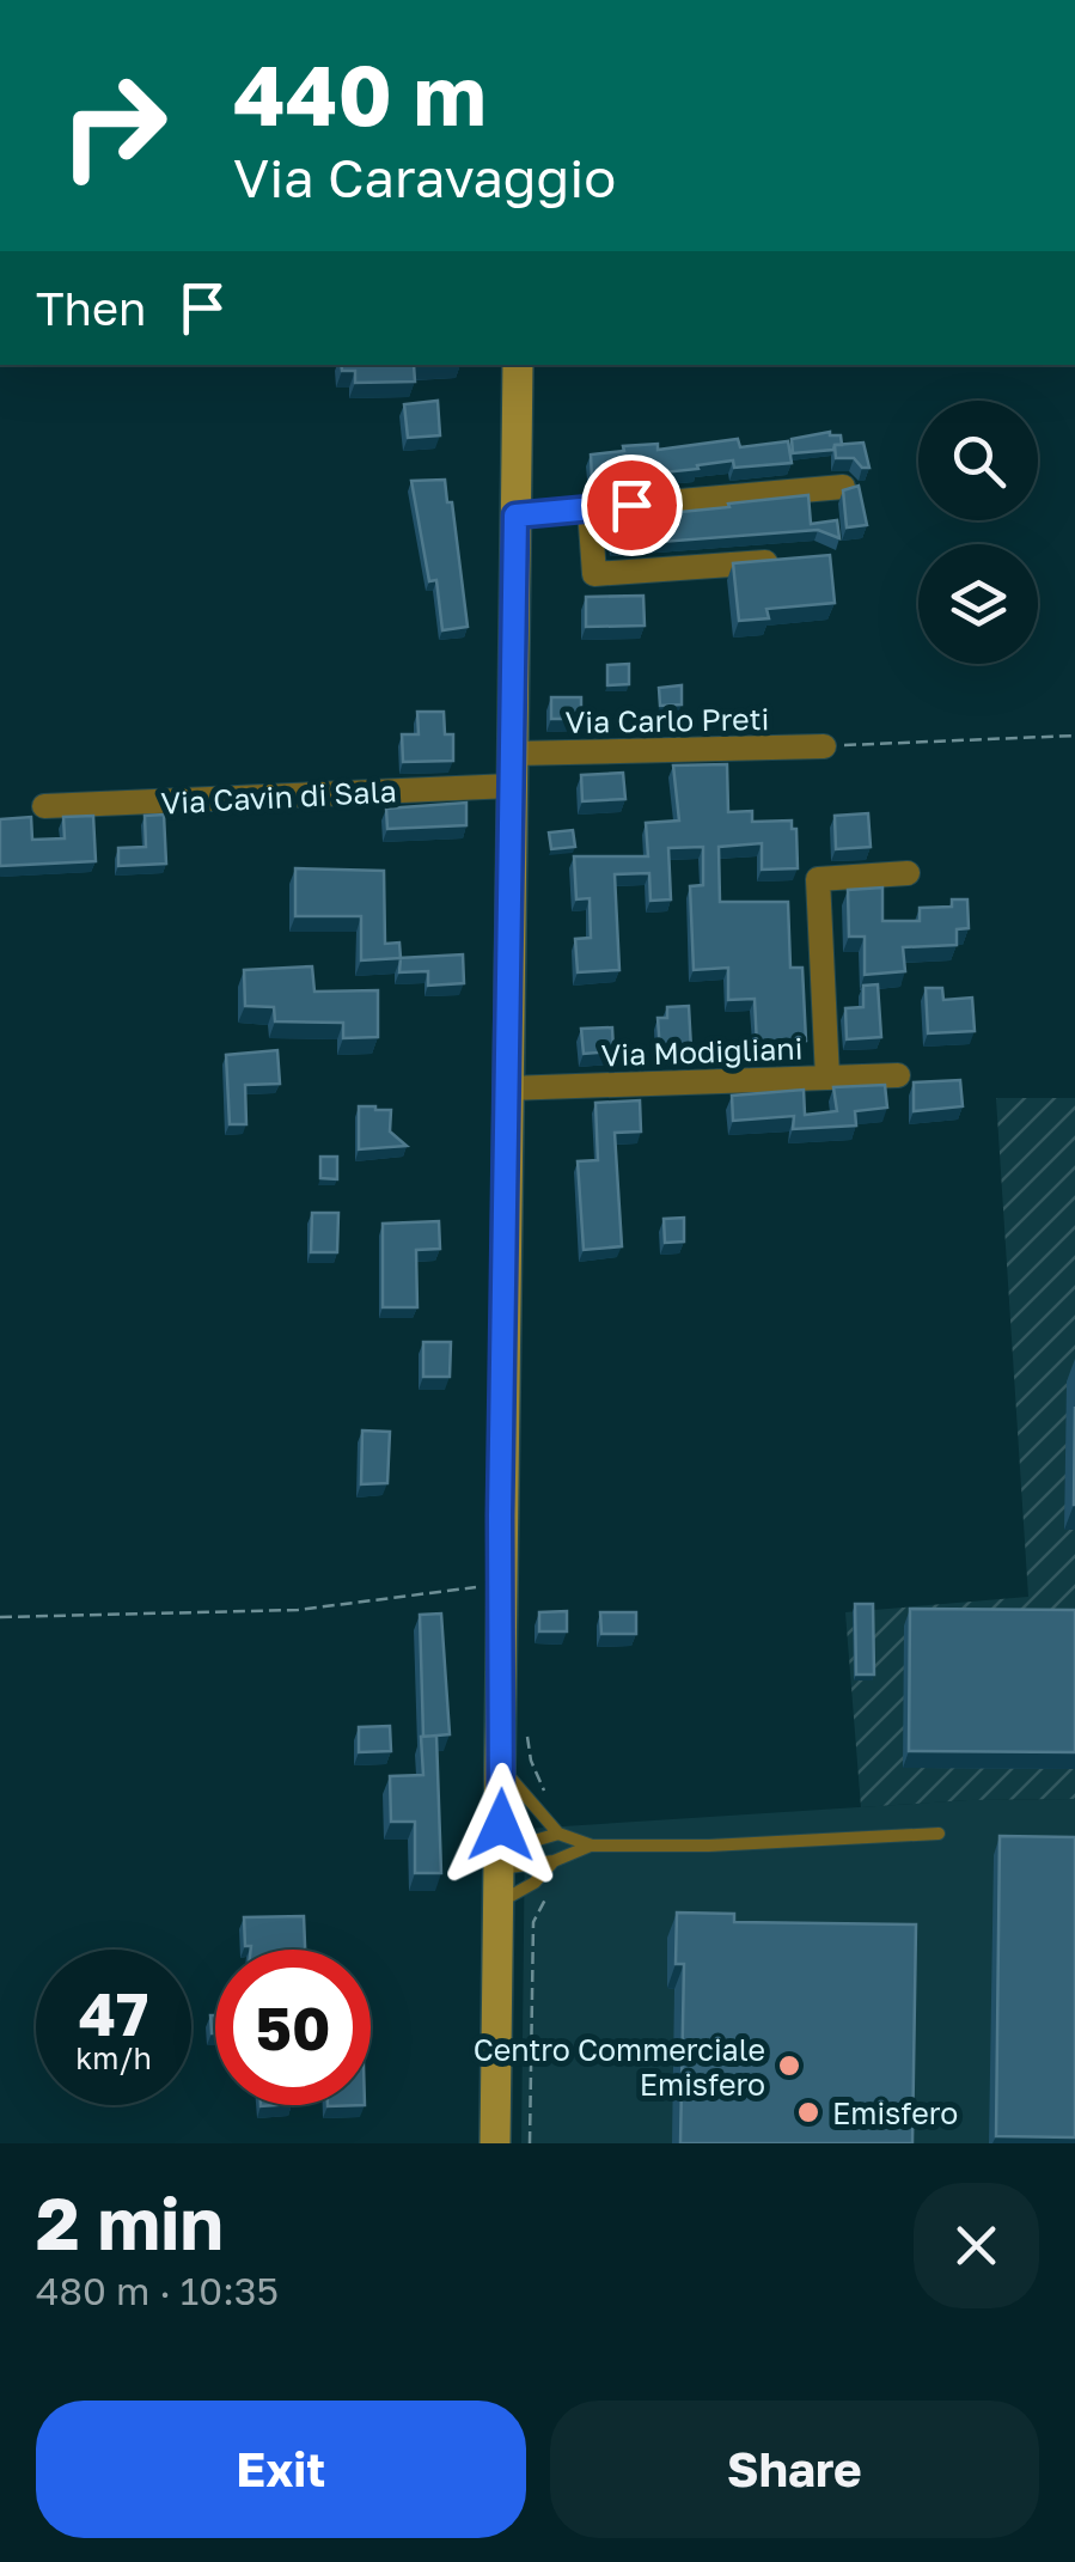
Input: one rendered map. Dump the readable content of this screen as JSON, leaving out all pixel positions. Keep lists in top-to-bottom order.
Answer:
{
  "streets": {
    "street": ["Via Carlo Preti", "Via Cavin di Sala", "Via Modigliani"]
  },
  "places": ["Centro Commerciale Emisfero", "Emisfero"],
  "page": {
    "turn": ["440 m", "Via Caravaggio"],
    "then": "Then",
    "speed": "47 km/h",
    "limit": "50",
    "heading": ["2 min", "480 m · 10:35"],
    "buttons": ["Exit", "Share"]
  }
}
